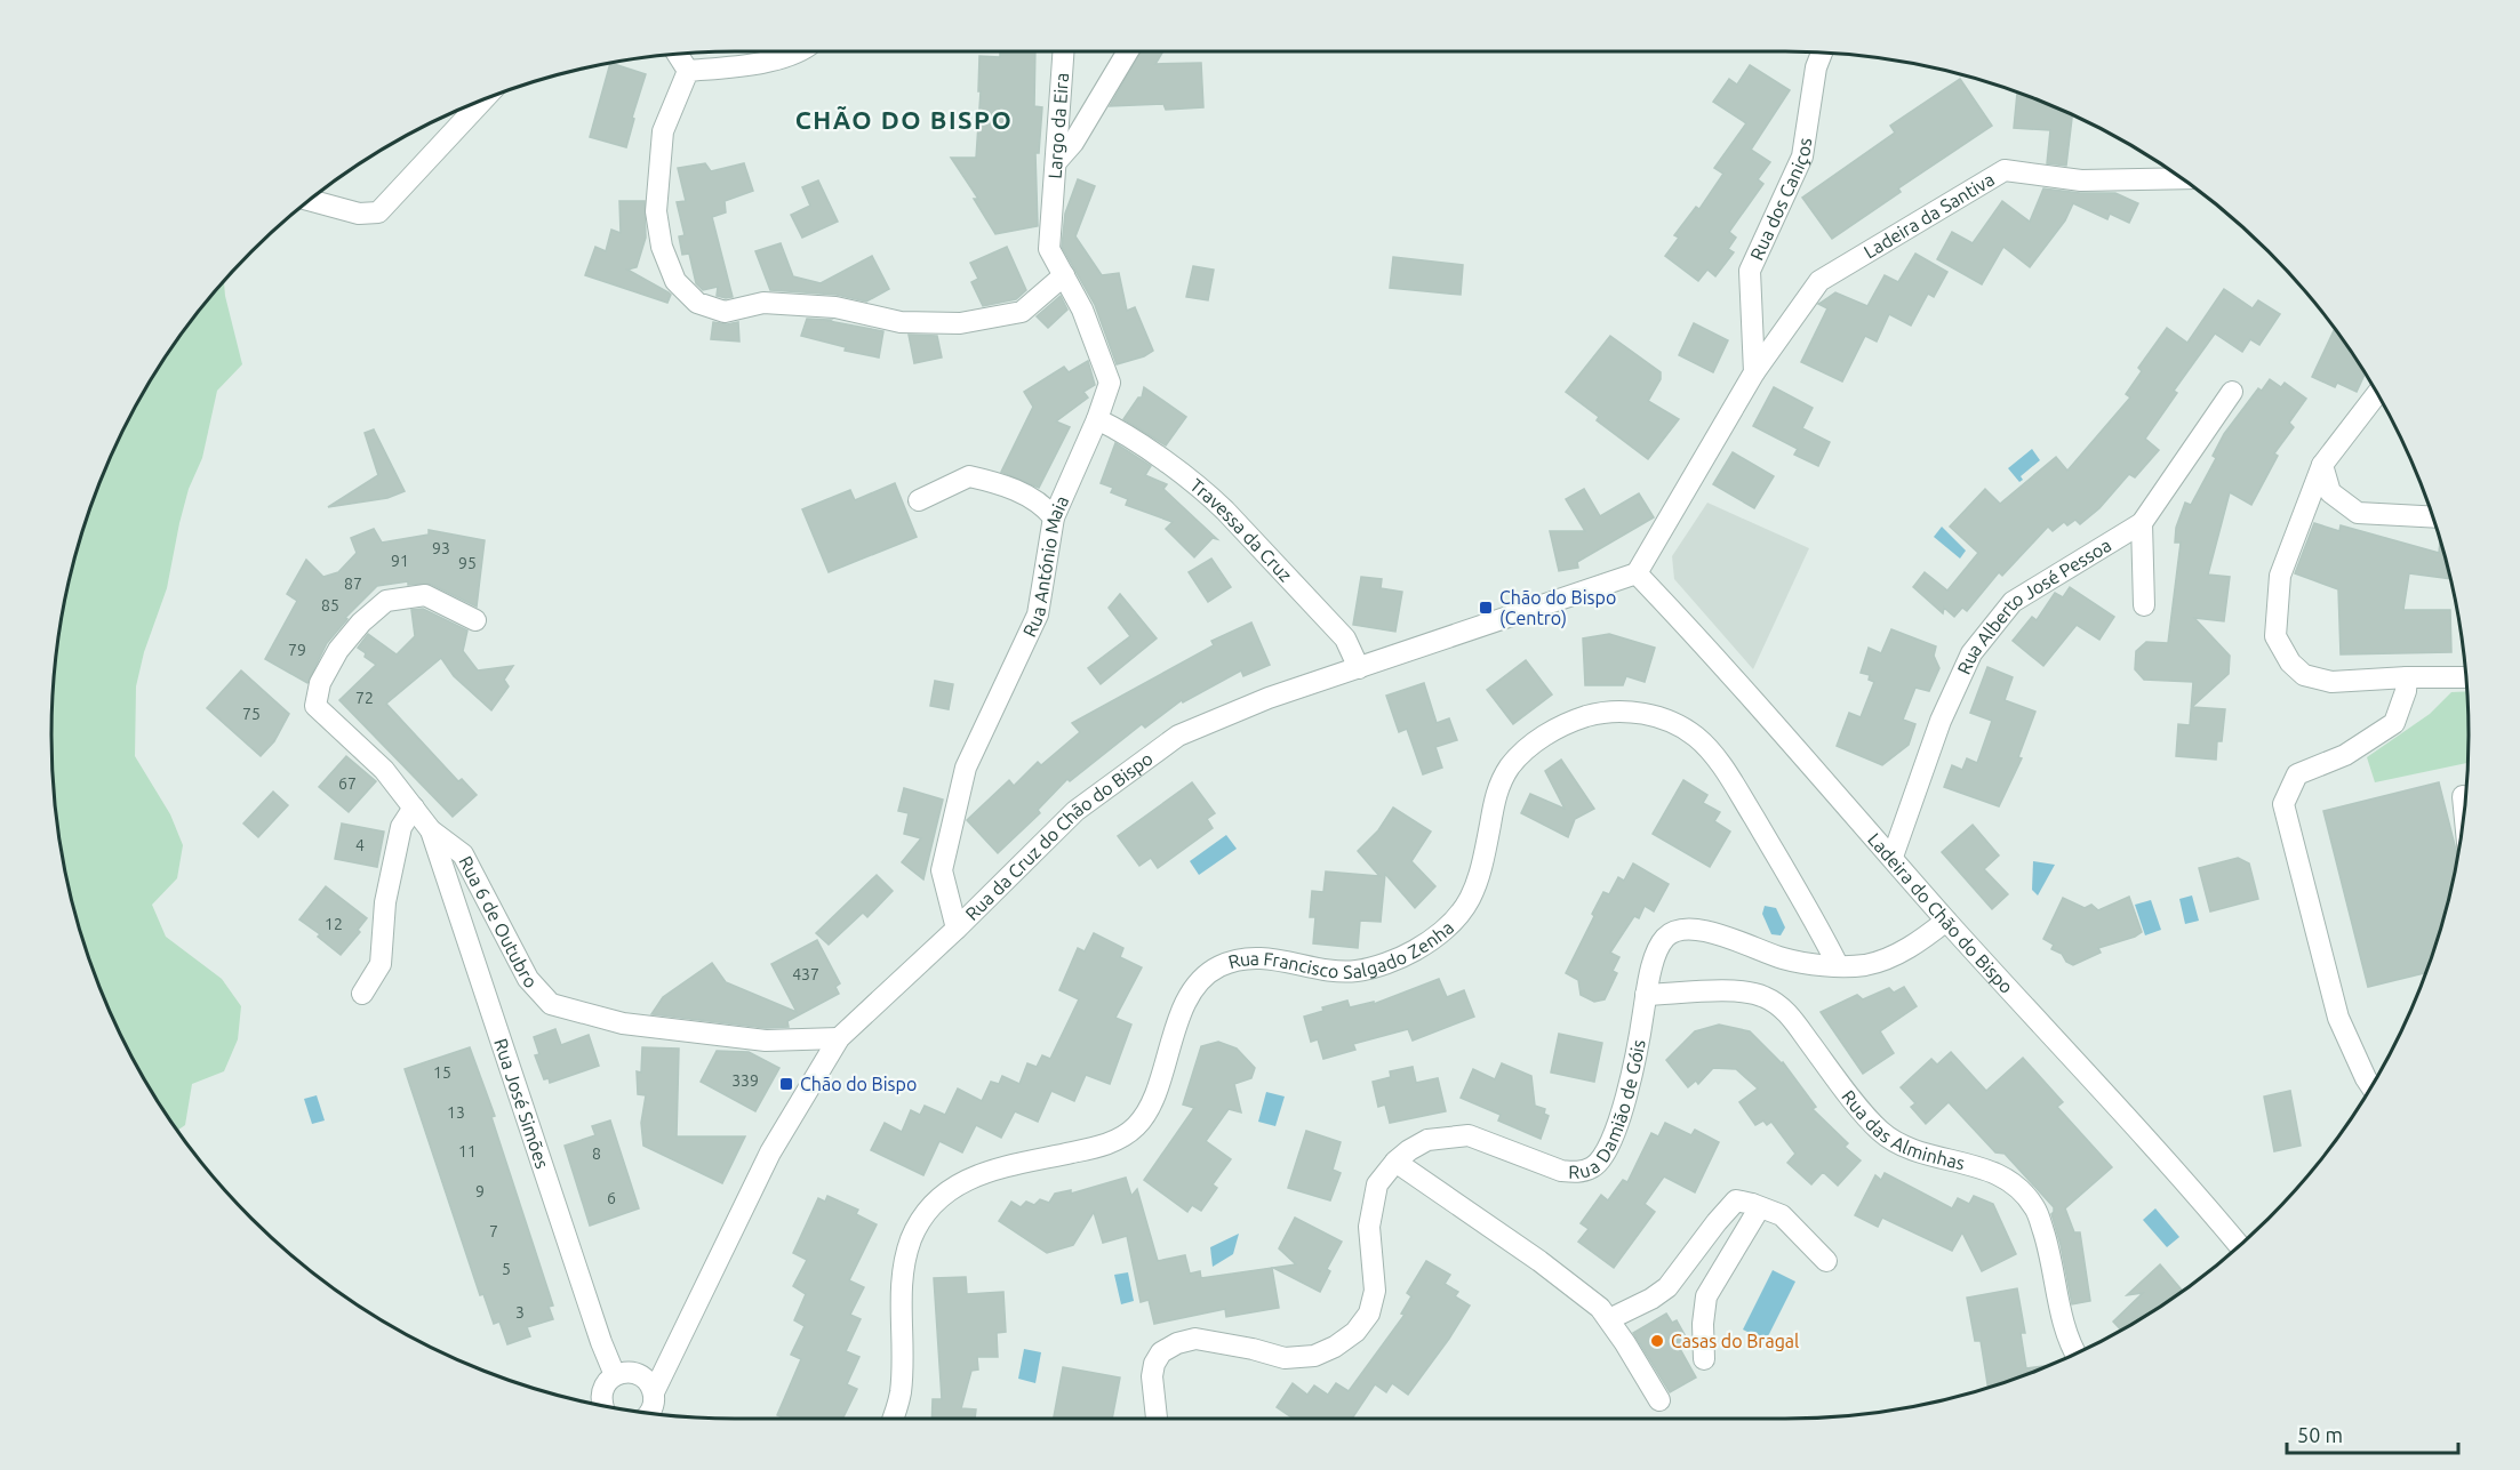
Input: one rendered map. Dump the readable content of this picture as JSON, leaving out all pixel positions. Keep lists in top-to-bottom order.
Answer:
{
  "streets": {
    "street": [
      "Largo da Eira",
      "Rua dos Caniços",
      "Ladeira da Santiva",
      "Travessa da Cruz",
      "Rua António Maia",
      "Rua Alberto José Pessoa",
      "Rua da Cruz do Chão do Bispo",
      "Ladeira do Chão do Bispo",
      "Rua 6 de Outubro",
      "Rua Francisco Salgado Zenha",
      "Rua Damião de Góis",
      "Rua José Simões",
      "Rua das Alminhas"
    ]
  },
  "crossings": [
    ["Largo da Eira", "Rua António Maia"],
    ["Rua dos Caniços", "Ladeira da Santiva"],
    ["Travessa da Cruz", "Rua António Maia"],
    ["Travessa da Cruz", "Rua da Cruz do Chão do Bispo"],
    ["Rua António Maia", "Rua da Cruz do Chão do Bispo"],
    ["Rua Alberto José Pessoa", "Ladeira do Chão do Bispo"],
    ["Rua da Cruz do Chão do Bispo", "Ladeira do Chão do Bispo"],
    ["Rua da Cruz do Chão do Bispo", "Rua 6 de Outubro"],
    ["Rua da Cruz do Chão do Bispo", "Rua José Simões"],
    ["Ladeira do Chão do Bispo", "Rua Damião de Góis"],
    ["Rua 6 de Outubro", "Rua José Simões"],
    ["Rua Francisco Salgado Zenha", "Rua Damião de Góis"],
    ["Rua Damião de Góis", "Rua das Alminhas"]
  ],
  "districts": ["CHÃO DO BISPO"],
  "places": {
    "transit": ["Chão do Bispo (Centro)", "Chão do Bispo"],
    "other": ["Casas do Bragal"]
  },
  "house_numbers": [
    "93",
    "91",
    "95",
    "87",
    "85",
    "79",
    "72",
    "75",
    "67",
    "4",
    "12",
    "437",
    "15",
    "339",
    "13",
    "11",
    "8",
    "9",
    "6",
    "7",
    "5",
    "3"
  ],
  "scale_bar": "50 m"
}
